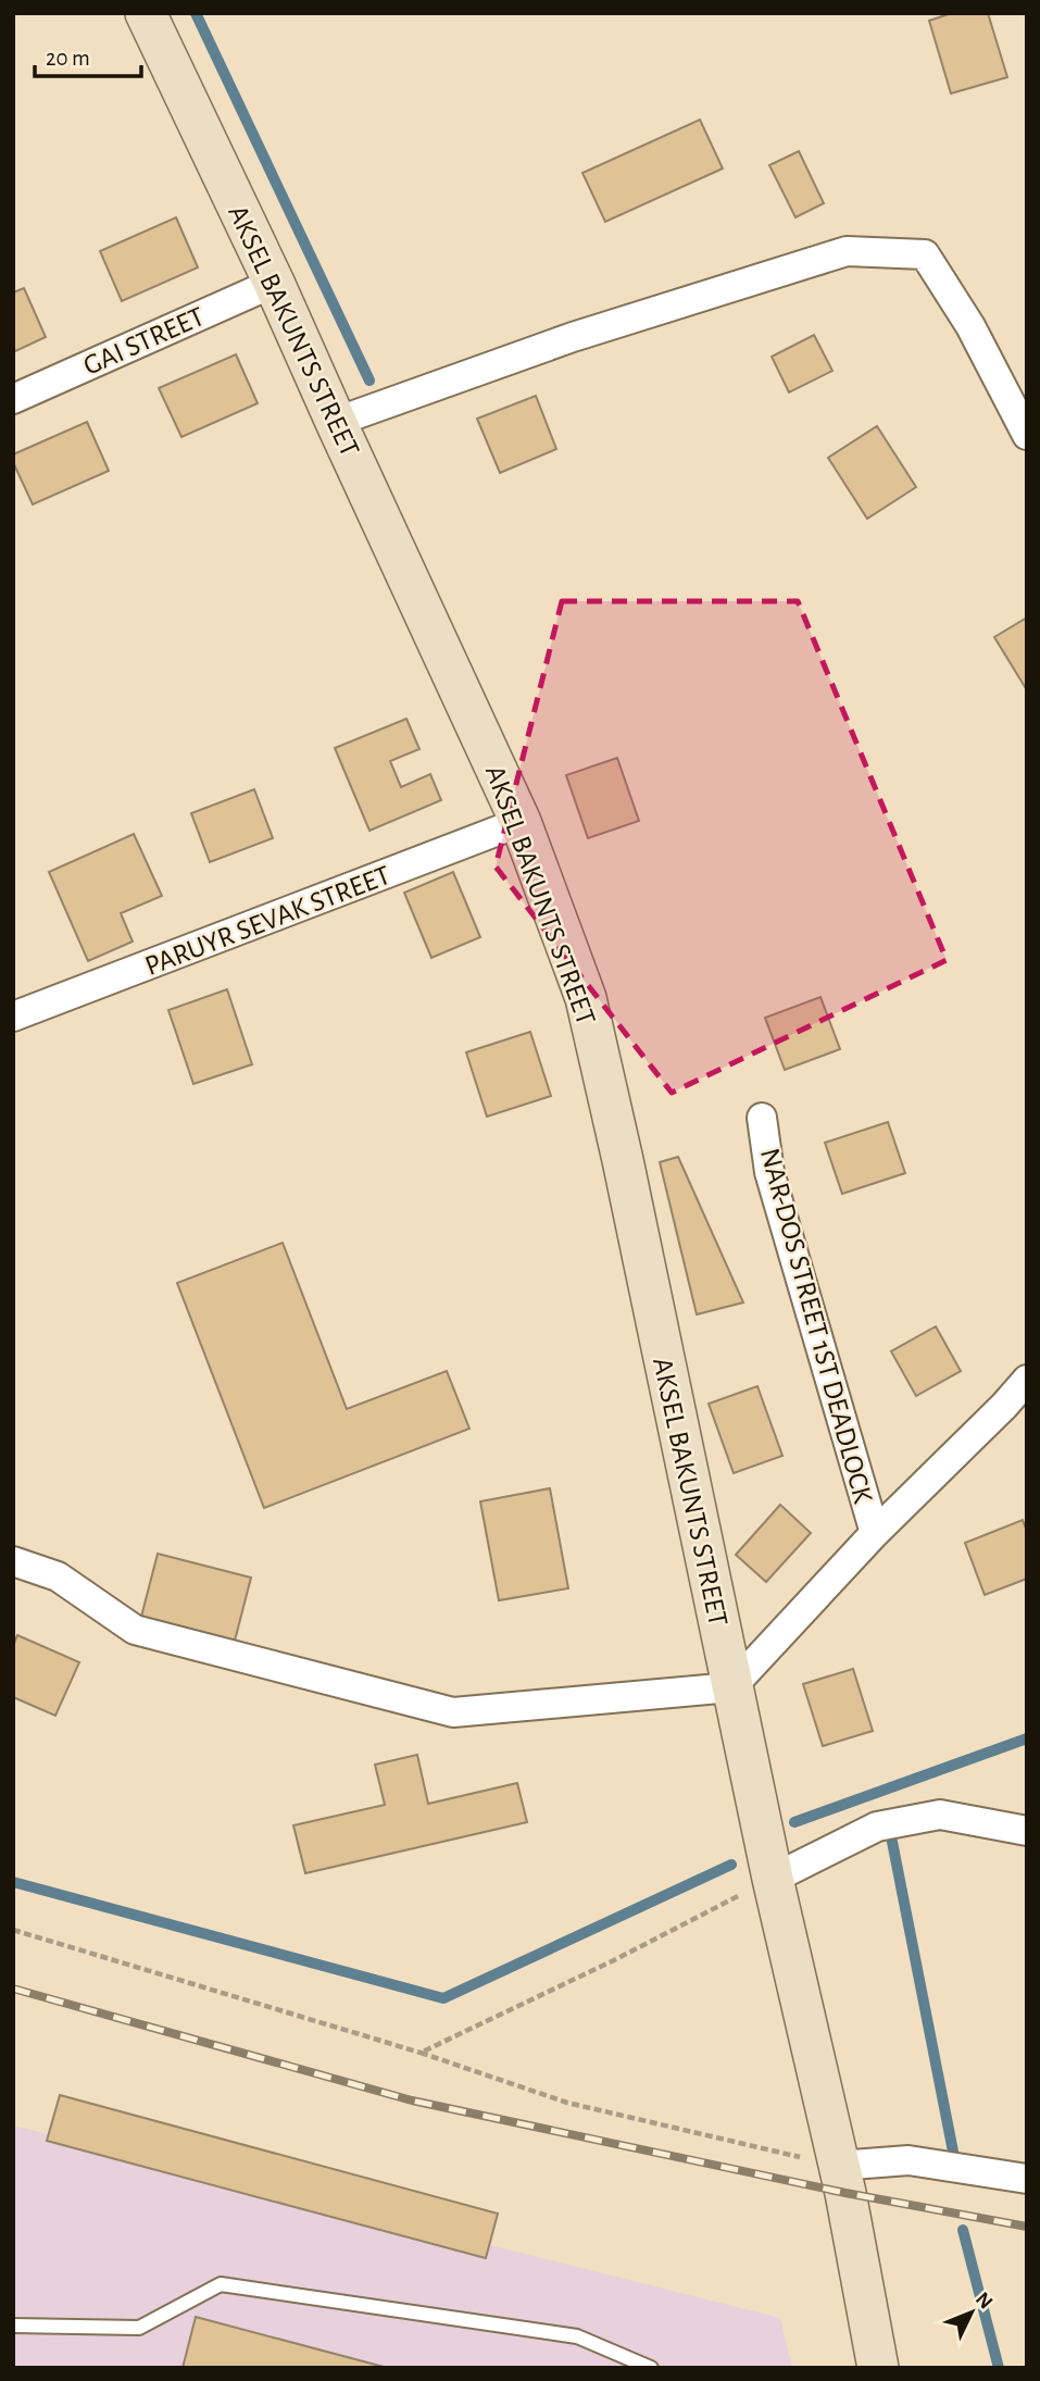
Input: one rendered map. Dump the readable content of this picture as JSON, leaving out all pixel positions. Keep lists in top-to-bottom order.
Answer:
{
  "streets": {
    "main road": ["AKSEL BAKUNTS STREET"],
    "street": ["GAI STREET", "PARUYR SEVAK STREET", "NAR-DOS STREET 1ST DEADLOCK"]
  },
  "crossings": [
    ["AKSEL BAKUNTS STREET", "GAI STREET"],
    ["AKSEL BAKUNTS STREET", "PARUYR SEVAK STREET"]
  ],
  "scale_bar": "20 m",
  "north": "top right"
}
